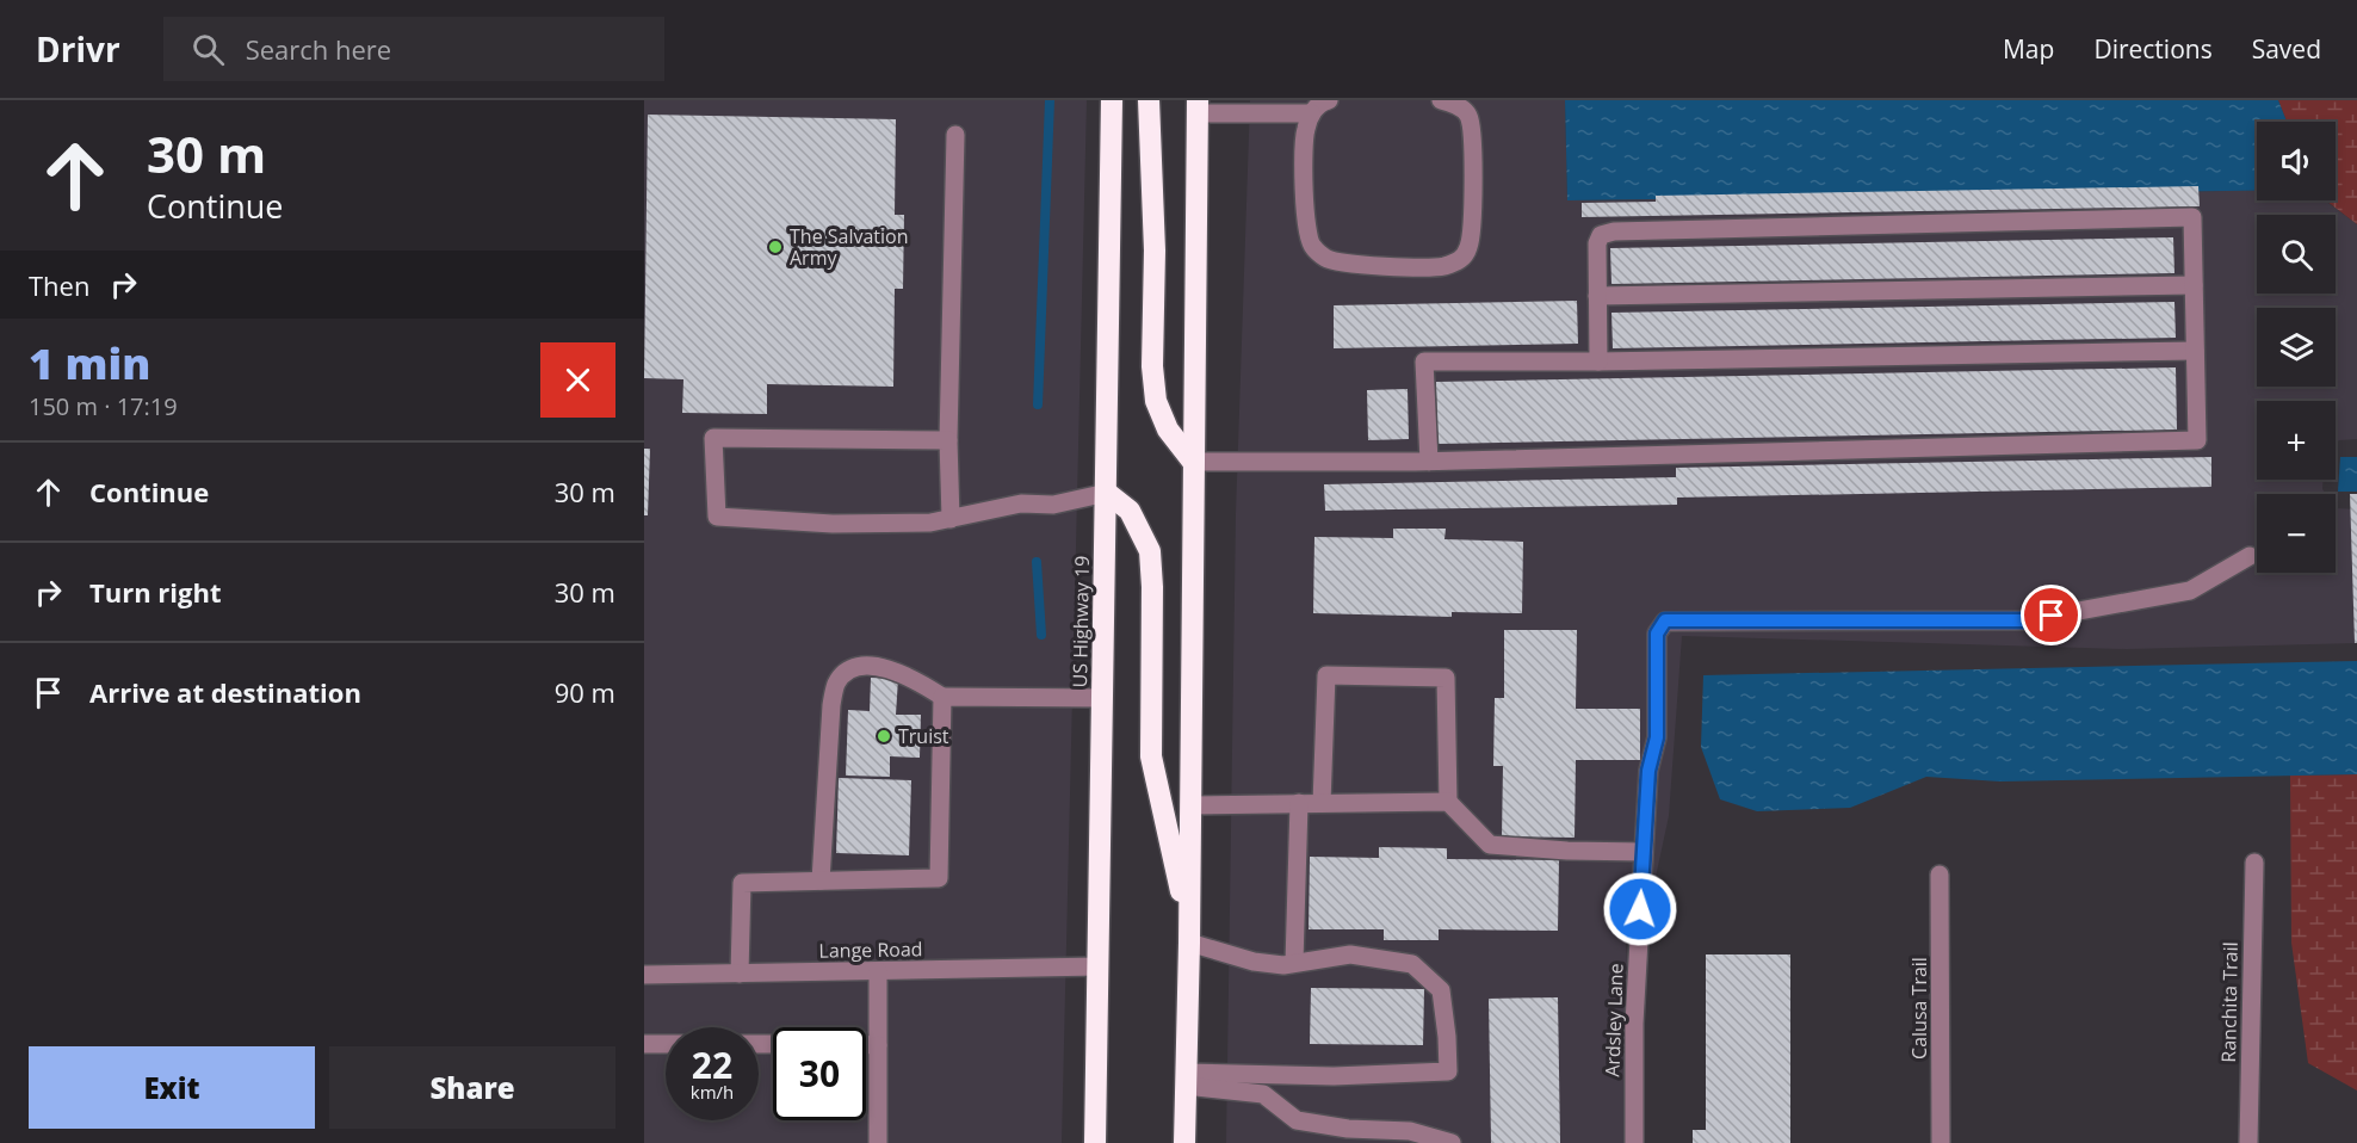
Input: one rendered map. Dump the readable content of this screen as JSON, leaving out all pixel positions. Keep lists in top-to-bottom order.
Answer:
{
  "streets": {
    "highway": ["US Highway 19"],
    "street": [
      "Lange Road",
      "Ranchita Trail",
      "Calusa Trail",
      "Ardsley Lane"
    ]
  },
  "crossings": [
    ["US Highway 19", "Lange Road"]
  ],
  "places": ["The Salvation Army", "Truist"],
  "page": {
    "header": "Drivr",
    "search": "Search here",
    "nav": ["Map", "Directions", "Saved"],
    "turn": ["30 m", "Continue"],
    "map_buttons": ["+", "−"],
    "then": "Then",
    "heading": ["1 min", "150 m · 17:19"],
    "list": [
      {
        "name": "Continue",
        "value": "30 m"
      },
      {
        "name": "Turn right",
        "value": "30 m"
      },
      {
        "name": "Arrive at destination",
        "value": "90 m"
      }
    ],
    "speed": "22 km/h",
    "limit": "30",
    "buttons": ["Exit", "Share"]
  }
}
